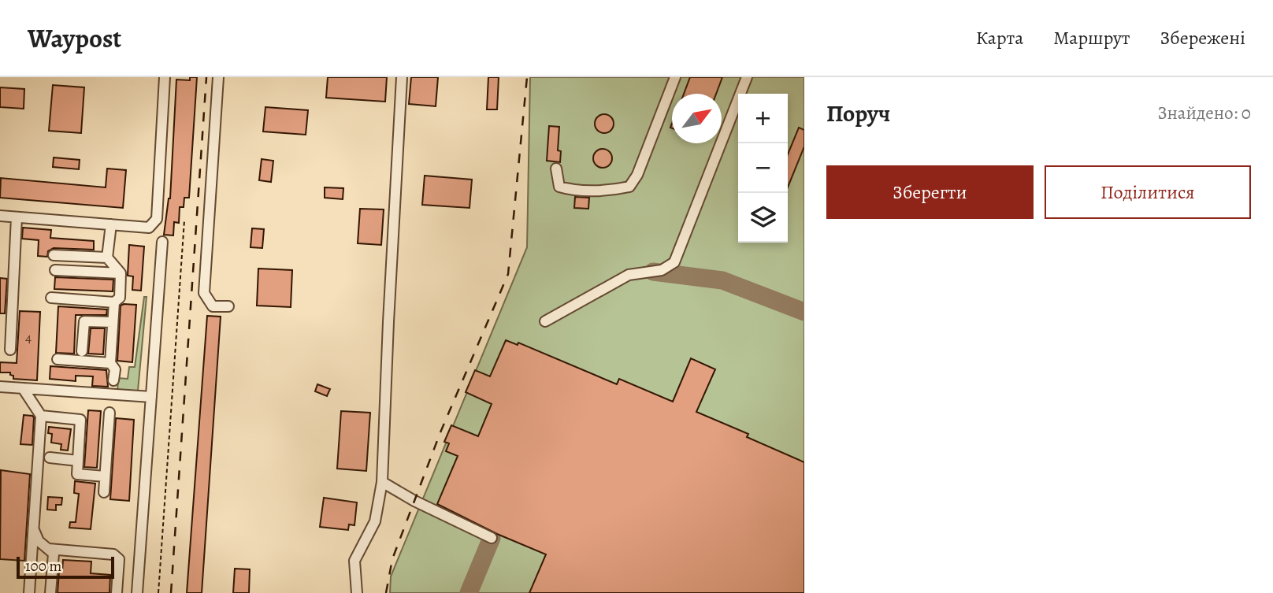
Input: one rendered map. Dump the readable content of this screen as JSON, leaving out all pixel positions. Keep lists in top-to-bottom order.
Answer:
{
  "house_numbers": ["4"],
  "scale_bar": "100 m",
  "north": "top right",
  "page": {
    "header": "Waypost",
    "nav": ["Карта", "Маршрут", "Збережені"],
    "heading": ["Поруч", "Знайдено: 0"],
    "map_buttons": ["+", "−"],
    "buttons": ["Зберегти", "Поділитися"],
    "scale": "100 m"
  }
}
